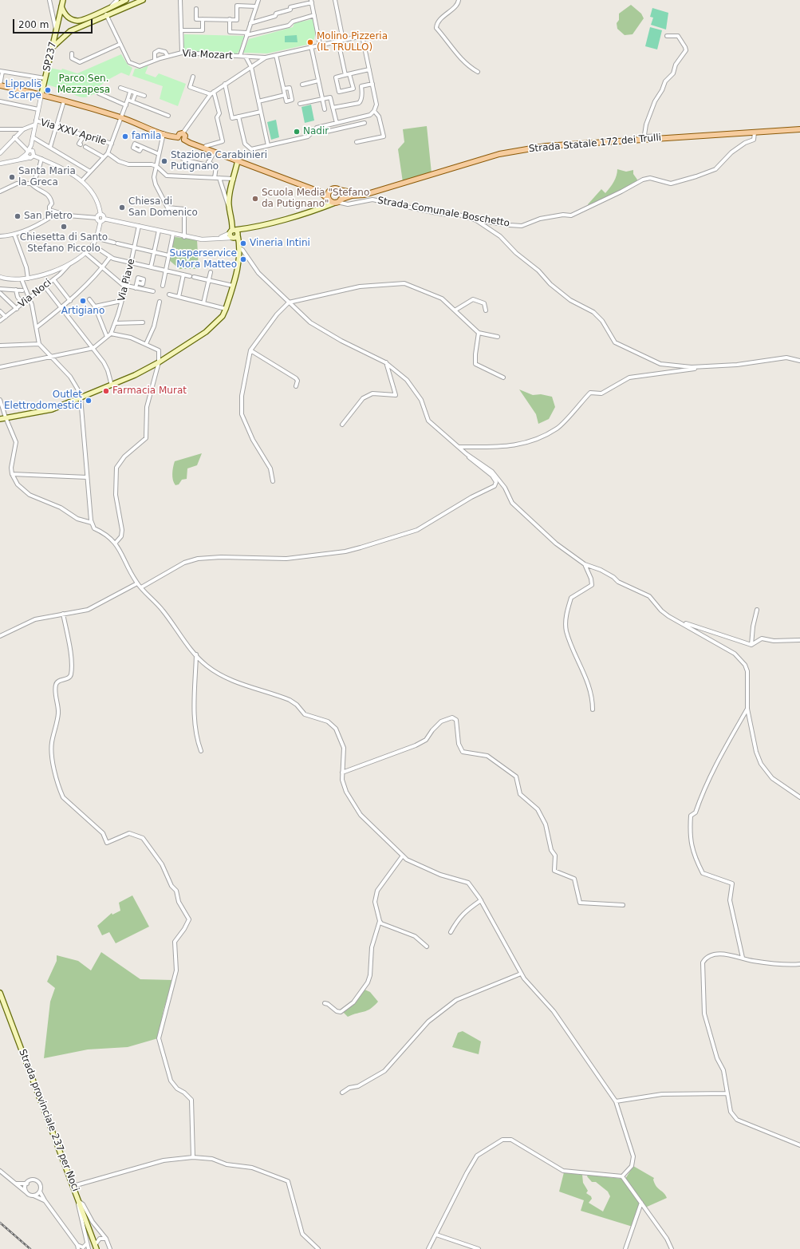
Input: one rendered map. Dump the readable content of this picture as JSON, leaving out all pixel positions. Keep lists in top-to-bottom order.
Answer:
{
  "streets": {
    "main road": ["SP237", "Strada Statale 172 dei Trulli", "Strada provinciale 237 per Noci"],
    "street": [
      "Via Mozart",
      "Via XXV Aprile",
      "Strada Comunale Boschetto",
      "Via Piave",
      "Via Noci"
    ]
  },
  "crossings": [
    ["Strada Statale 172 dei Trulli", "Strada Comunale Boschetto"]
  ],
  "parks": ["Parco Sen. Mezzapesa"],
  "places": [
    "Molino Pizzeria (IL TRULLO)",
    "Lippolis Scarpe",
    "Nadir",
    "famila",
    "Stazione Carabinieri Putignano",
    "Santa Maria la Greca",
    "Scuola Media \"Stefano da Putignano\"",
    "Chiesa di San Domenico",
    "San Pietro",
    "Chiesetta di Santo Stefano Piccolo",
    "Vineria Intini",
    "Susperservice Mora Matteo",
    "Artigiano",
    "Farmacia Murat",
    "Outlet Elettrodomestici"
  ],
  "scale_bar": "200 m"
}
